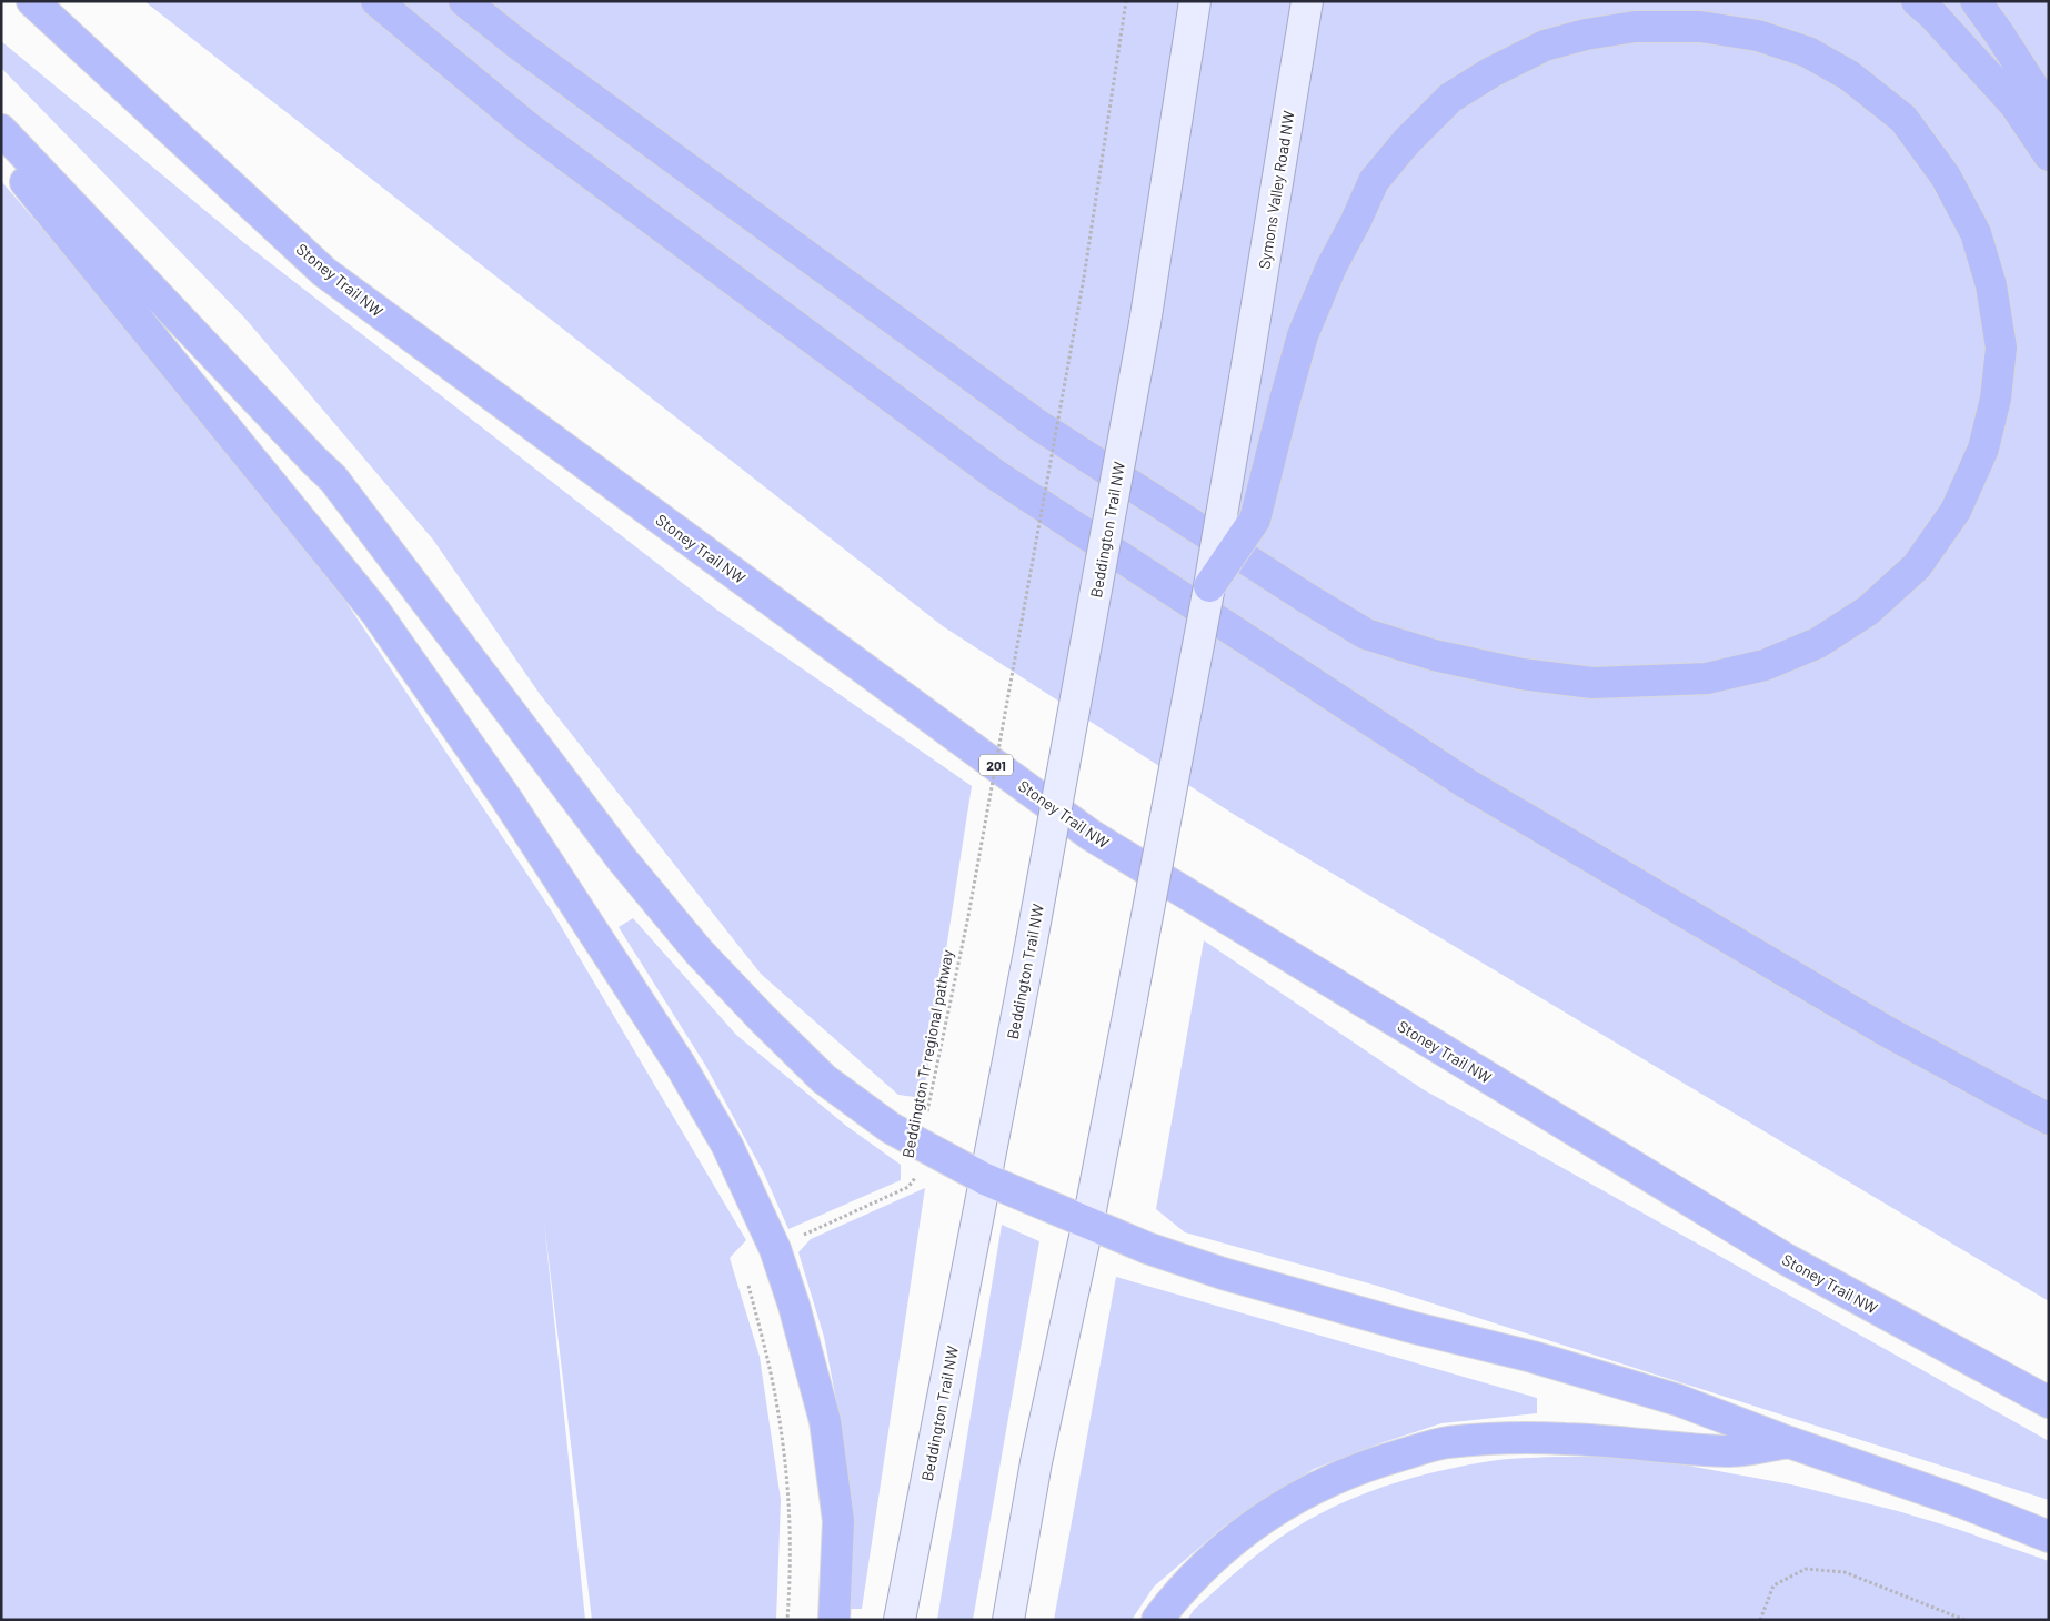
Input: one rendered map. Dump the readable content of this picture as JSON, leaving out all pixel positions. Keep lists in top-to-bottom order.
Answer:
{
  "streets": {
    "highway": ["Stoney Trail NW", "201"],
    "main road": ["Symons Valley Road NW", "Beddington Trail NW"],
    "path": ["Beddington Tr regional pathway"]
  }
}
